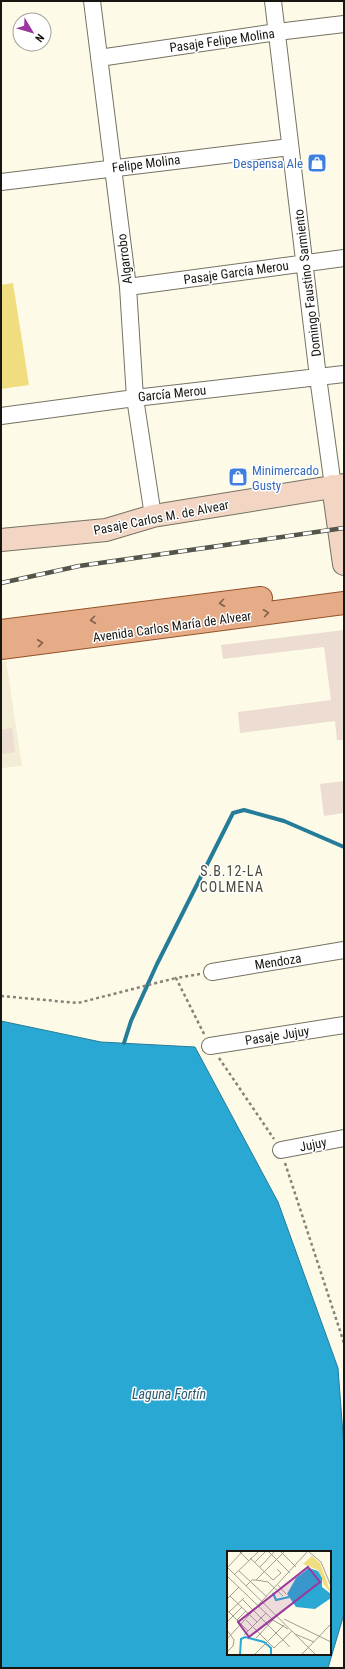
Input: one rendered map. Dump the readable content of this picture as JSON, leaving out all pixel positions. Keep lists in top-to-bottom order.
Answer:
{
  "streets": {
    "main road": ["Avenida Carlos María de Alvear"],
    "street": [
      "Pasaje Felipe Molina",
      "Felipe Molina",
      "Algarrobo",
      "Pasaje García Merou",
      "Domingo Faustino Sarmiento",
      "García Merou",
      "Pasaje Carlos M. de Alvear",
      "Mendoza",
      "Pasaje Jujuy",
      "Jujuy"
    ]
  },
  "crossings": [
    ["Pasaje Felipe Molina", "Algarrobo"],
    ["Pasaje Felipe Molina", "Domingo Faustino Sarmiento"],
    ["Felipe Molina", "Algarrobo"],
    ["Felipe Molina", "Domingo Faustino Sarmiento"],
    ["Algarrobo", "Pasaje García Merou"],
    ["Algarrobo", "García Merou"],
    ["Algarrobo", "Pasaje Carlos M. de Alvear"],
    ["Pasaje García Merou", "Domingo Faustino Sarmiento"],
    ["Domingo Faustino Sarmiento", "García Merou"],
    ["Domingo Faustino Sarmiento", "Pasaje Carlos M. de Alvear"]
  ],
  "districts": ["S.B.12-LA COLMENA"],
  "water": ["Laguna Fortín"],
  "places": {
    "shop": ["Despensa Ale", "Minimercado Gusty"]
  },
  "north": "bottom right"
}
